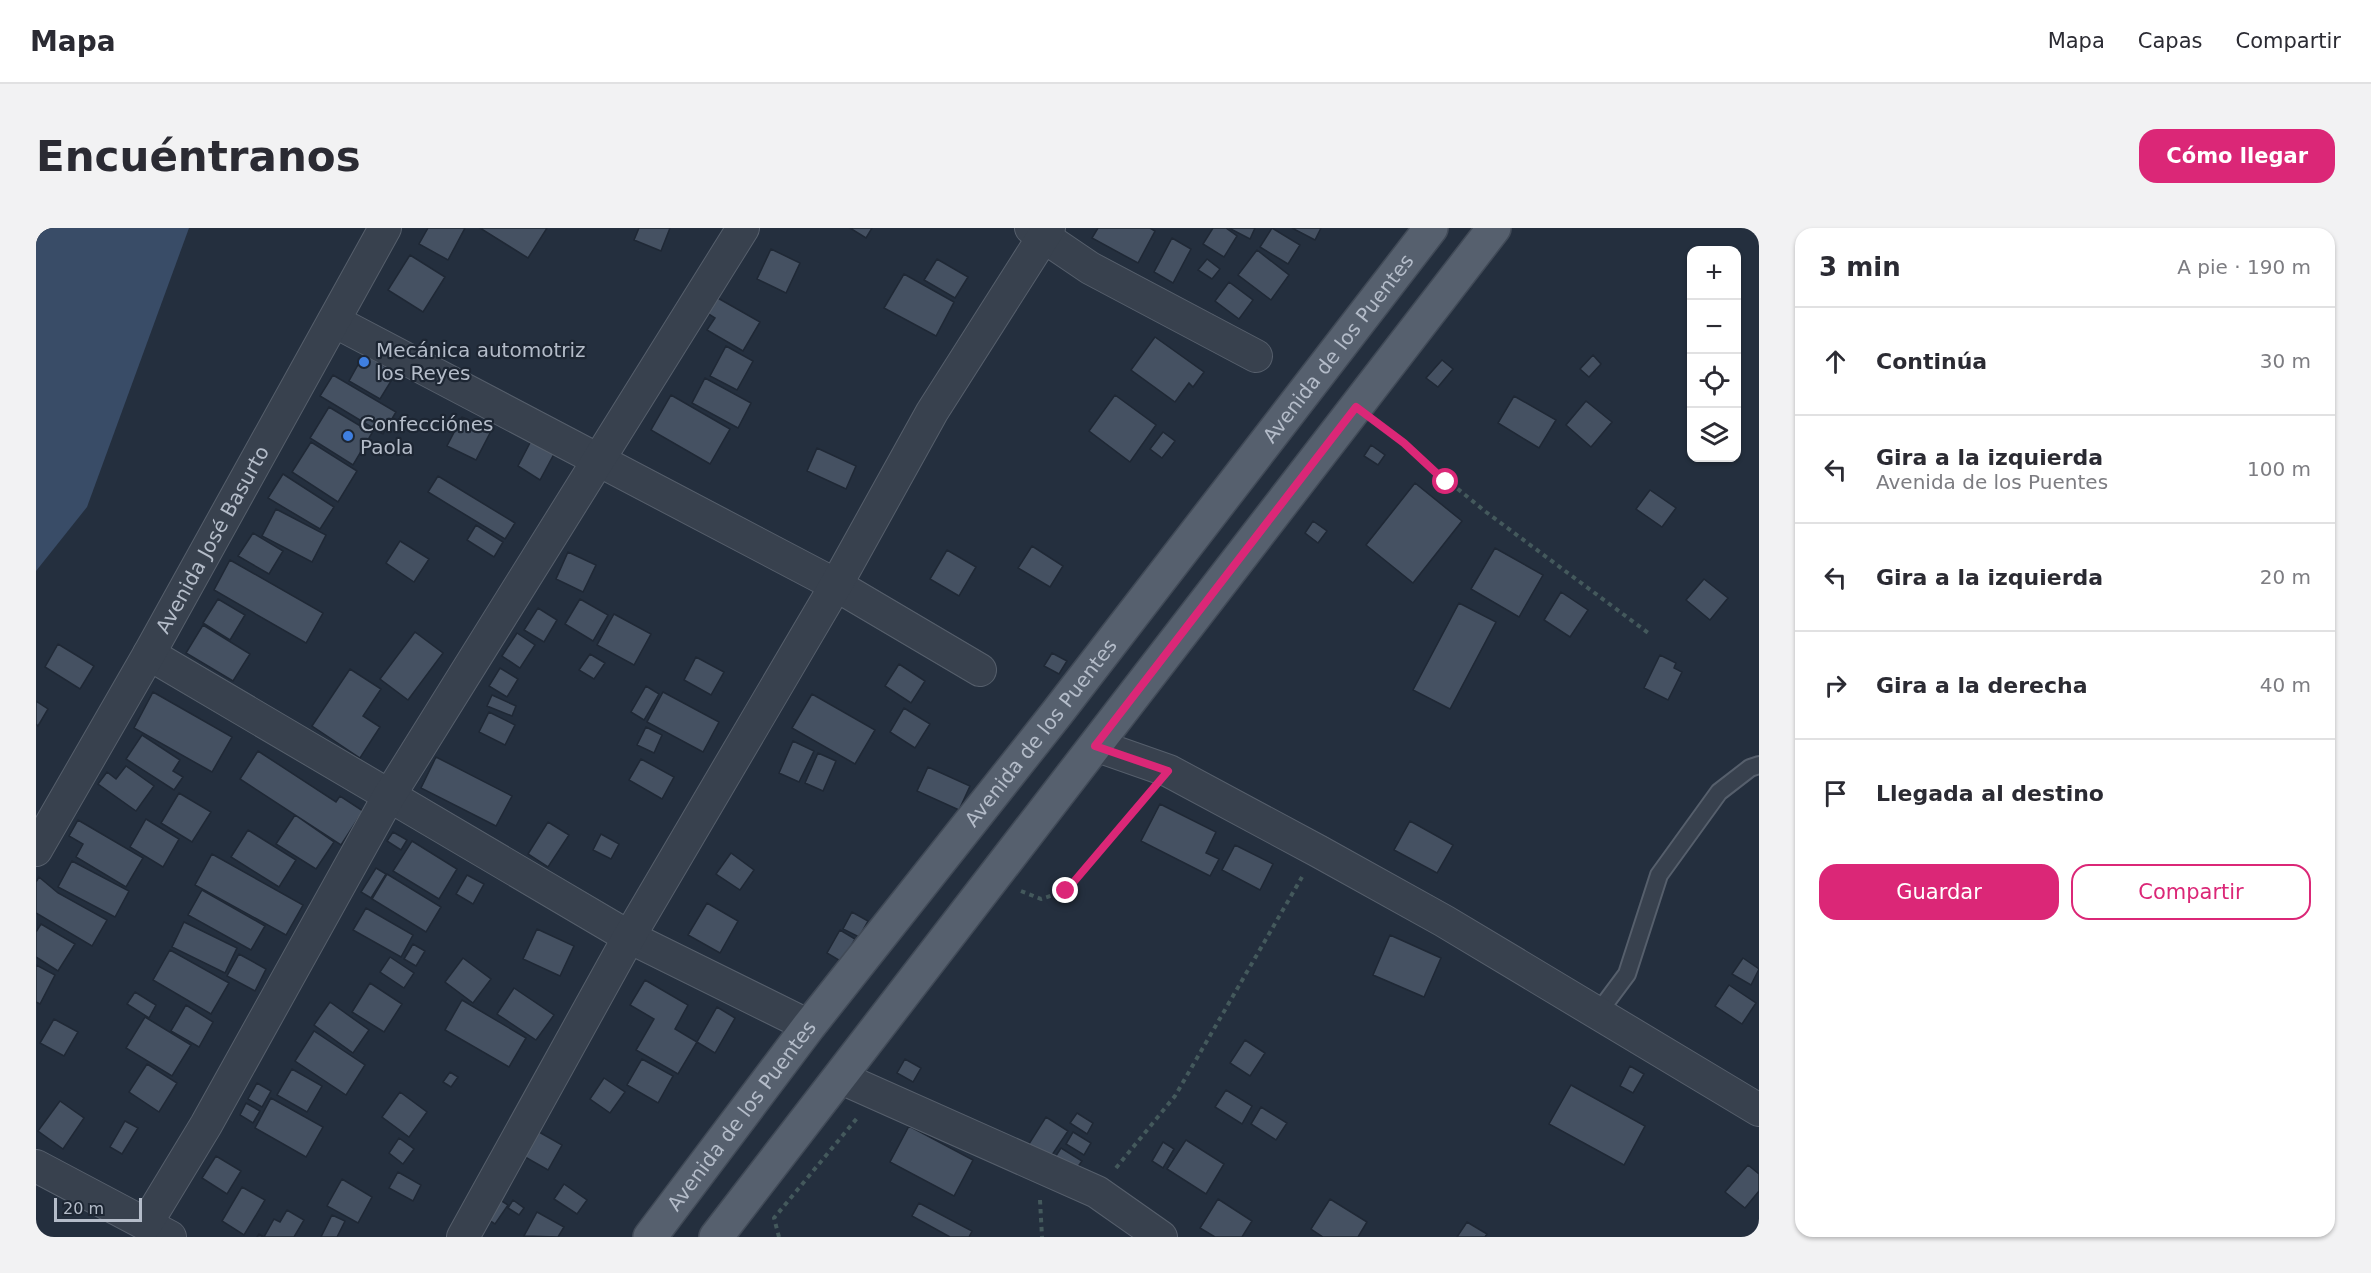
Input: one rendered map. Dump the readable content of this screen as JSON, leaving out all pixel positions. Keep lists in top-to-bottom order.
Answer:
{
  "streets": {
    "main road": ["Avenida de los Puentes"],
    "street": ["Avenida José Basurto"]
  },
  "places": ["Mecánica automotriz los Reyes", "Confecciónes Paola"],
  "scale_bar": "20 m",
  "page": {
    "header": "Mapa",
    "nav": ["Mapa", "Capas", "Compartir"],
    "buttons": [
      "Cómo llegar",
      ["Guardar", "Compartir"]
    ],
    "title": "Encuéntranos",
    "heading": ["3 min", "A pie · 190 m"],
    "map_buttons": ["+", "−"],
    "list": [
      ["Continúa", "30 m"],
      ["Gira a la izquierda", "Avenida de los Puentes", "100 m"],
      ["Gira a la izquierda", "20 m"],
      ["Gira a la derecha", "40 m"],
      "Llegada al destino"
    ],
    "scale": "20 m"
  }
}
